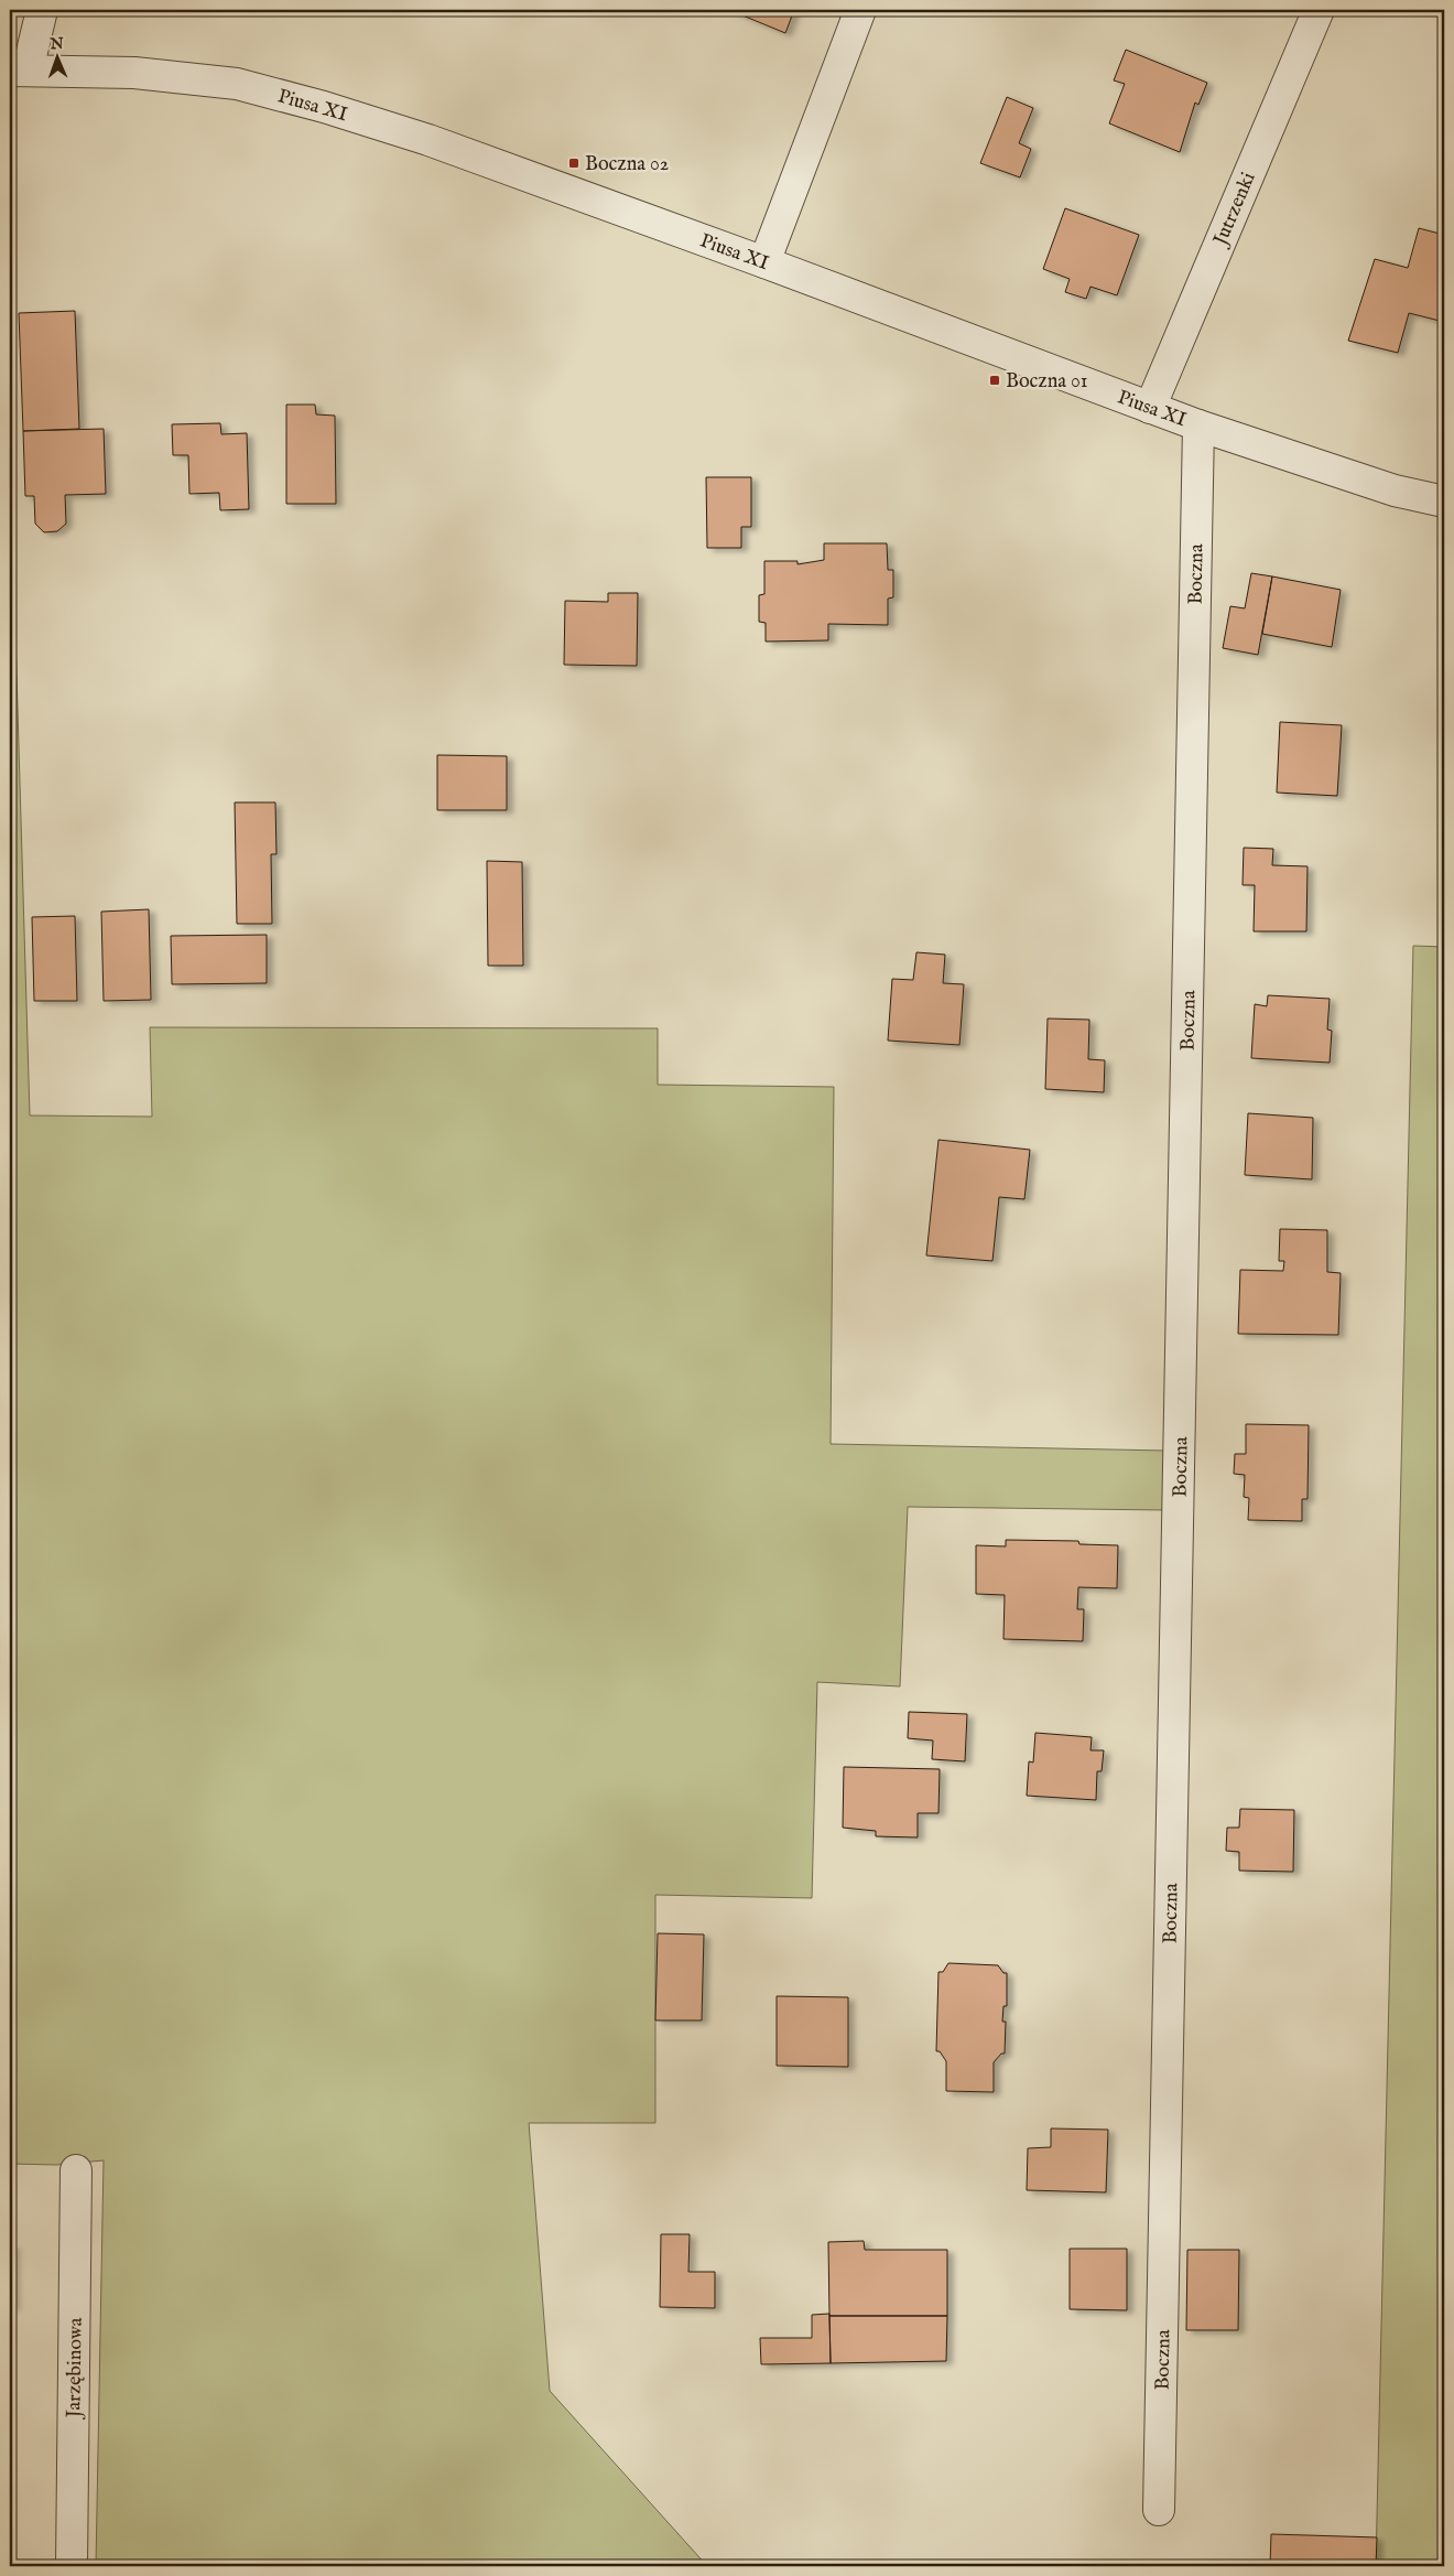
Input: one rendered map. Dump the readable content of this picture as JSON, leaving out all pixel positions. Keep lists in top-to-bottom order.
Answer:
{
  "streets": {
    "street": [
      "Piusa XI",
      "Jutrzenki",
      "Boczna",
      "Jarzębinowa"
    ]
  },
  "crossings": [
    ["Piusa XI", "Jutrzenki"],
    ["Piusa XI", "Boczna"]
  ],
  "places": {
    "transit": ["Boczna 02", "Boczna 01"]
  },
  "north": "top"
}
